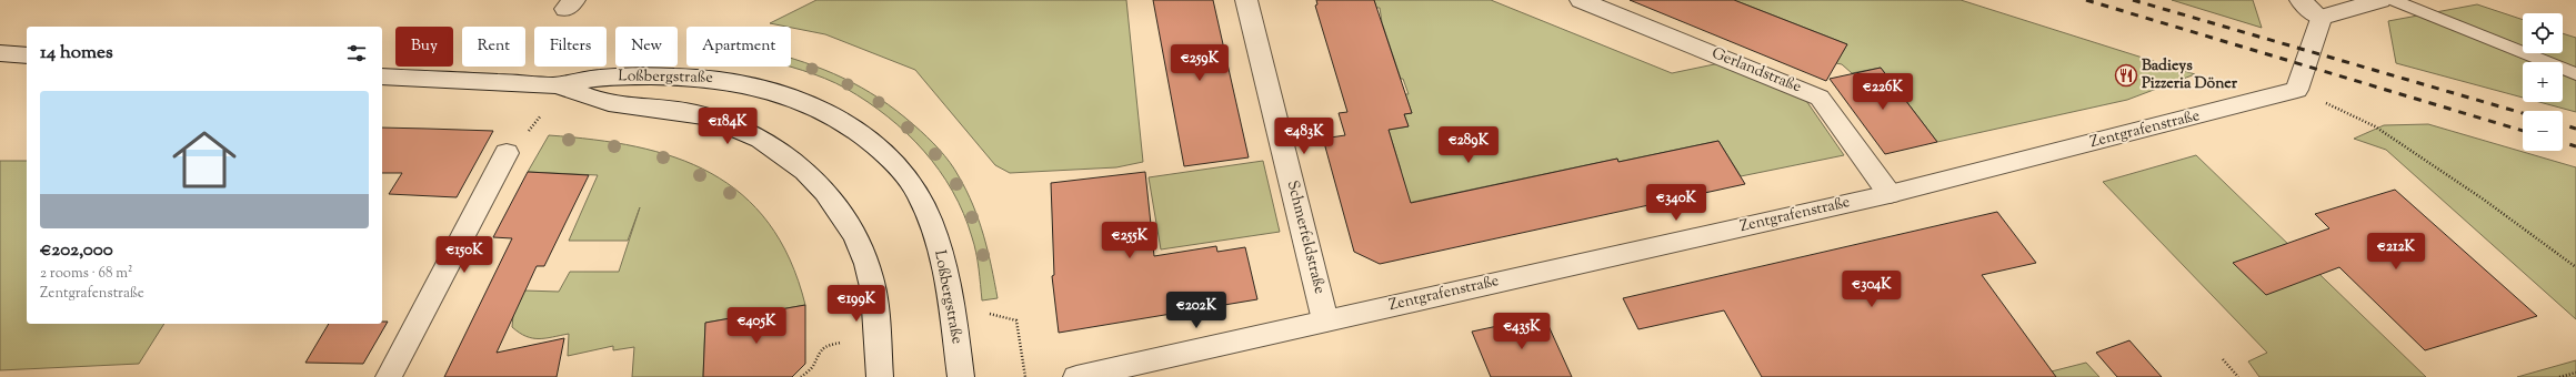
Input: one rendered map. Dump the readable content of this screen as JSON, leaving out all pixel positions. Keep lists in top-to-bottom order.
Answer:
{
  "streets": {
    "street": [
      "Gerlandstraße",
      "Loßbergstraße",
      "Zentgrafenstraße",
      "Schmerfeldstraße"
    ]
  },
  "crossings": [
    ["Gerlandstraße", "Zentgrafenstraße"],
    ["Zentgrafenstraße", "Schmerfeldstraße"]
  ],
  "places": {
    "restaurant": ["Badieys Pizzeria Döner"]
  },
  "page": {
    "map_buttons": ["+", "−"],
    "chip": [
      "Buy",
      "Rent",
      "Filters",
      "New",
      "Apartment"
    ],
    "heading": "14 homes",
    "price": [
      "€259K",
      "€226K",
      "€184K",
      "€483K",
      "€289K",
      "€340K",
      "€255K",
      "€212K",
      "€150K",
      "€304K",
      "€199K",
      "€202K",
      "€405K",
      "€435K"
    ],
    "list": [
      {
        "name": "€202,000",
        "note": "2 rooms · 68 m² · Zentgrafenstraße"
      }
    ]
  }
}
